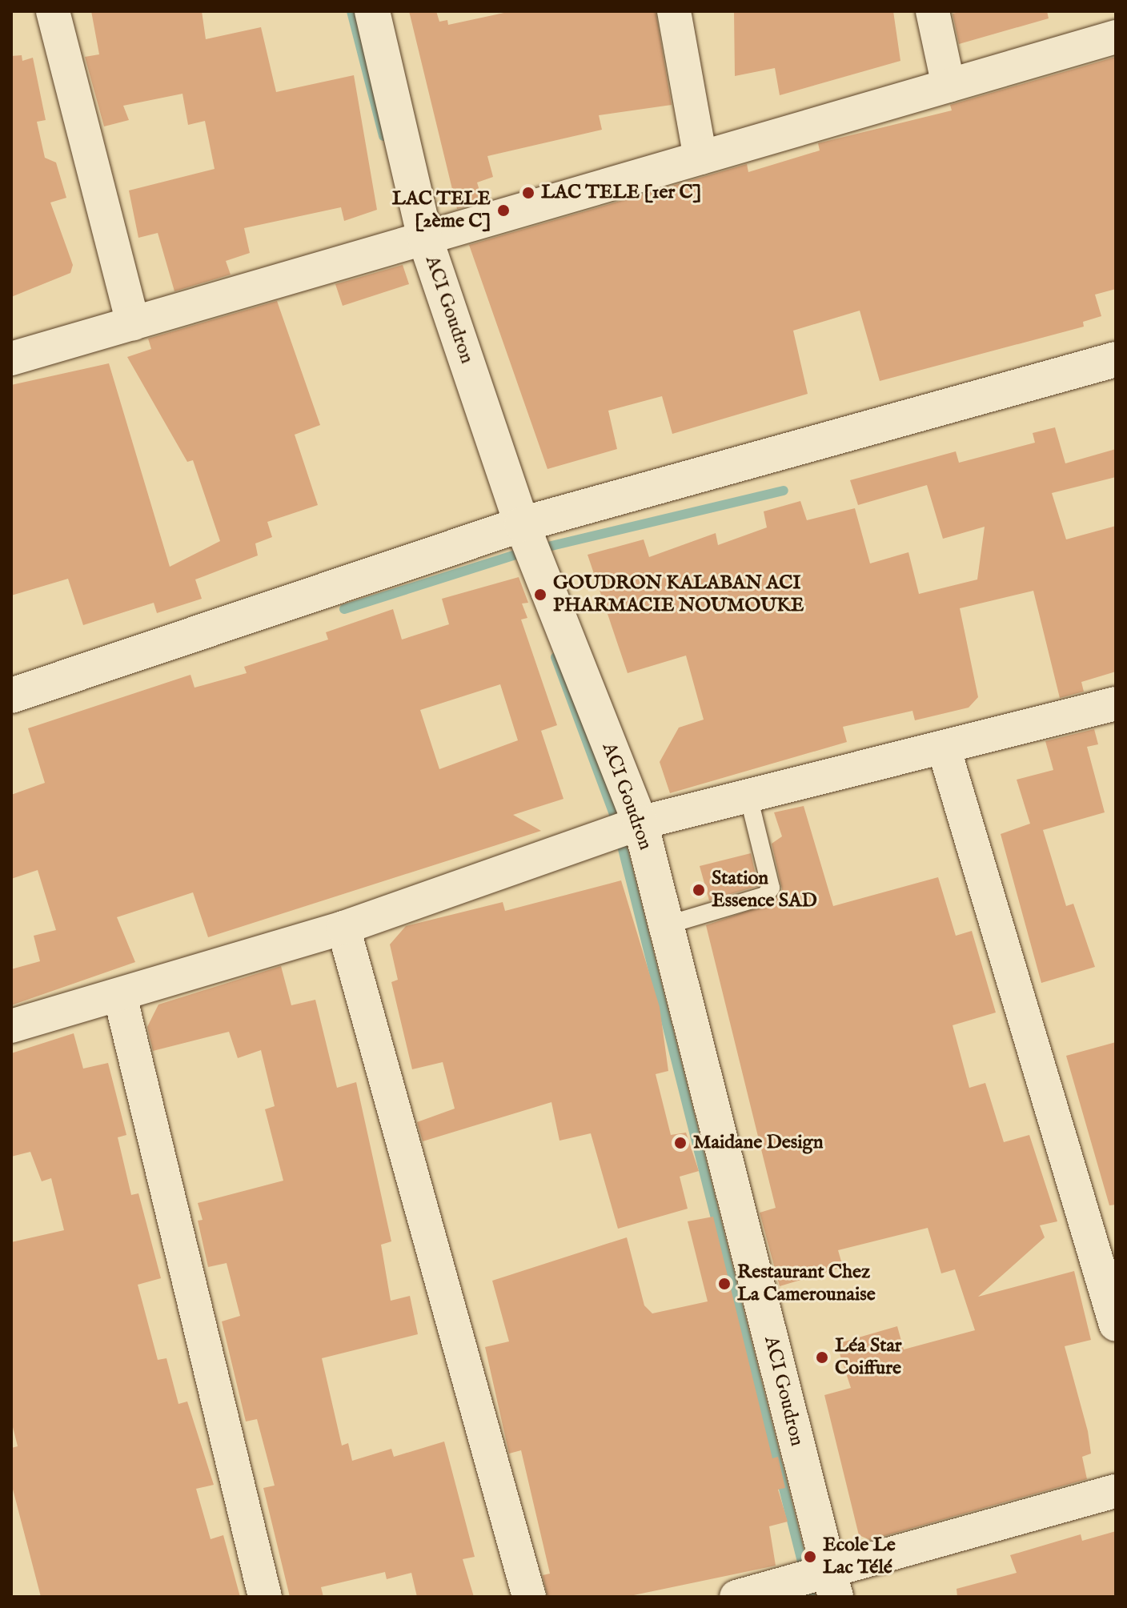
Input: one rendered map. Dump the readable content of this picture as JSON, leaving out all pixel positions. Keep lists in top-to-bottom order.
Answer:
{
  "streets": {
    "street": ["ACI Goudron"]
  },
  "places": [
    "LAC TELE [1er C]",
    "LAC TELE [2ème C]",
    "GOUDRON KALABAN ACI PHARMACIE NOUMOUKE",
    "Station Essence SAD",
    "Maidane Design",
    "Restaurant Chez La Camerounaise",
    "Léa Star Coiffure",
    "Ecole Le Lac Télé"
  ]
}
